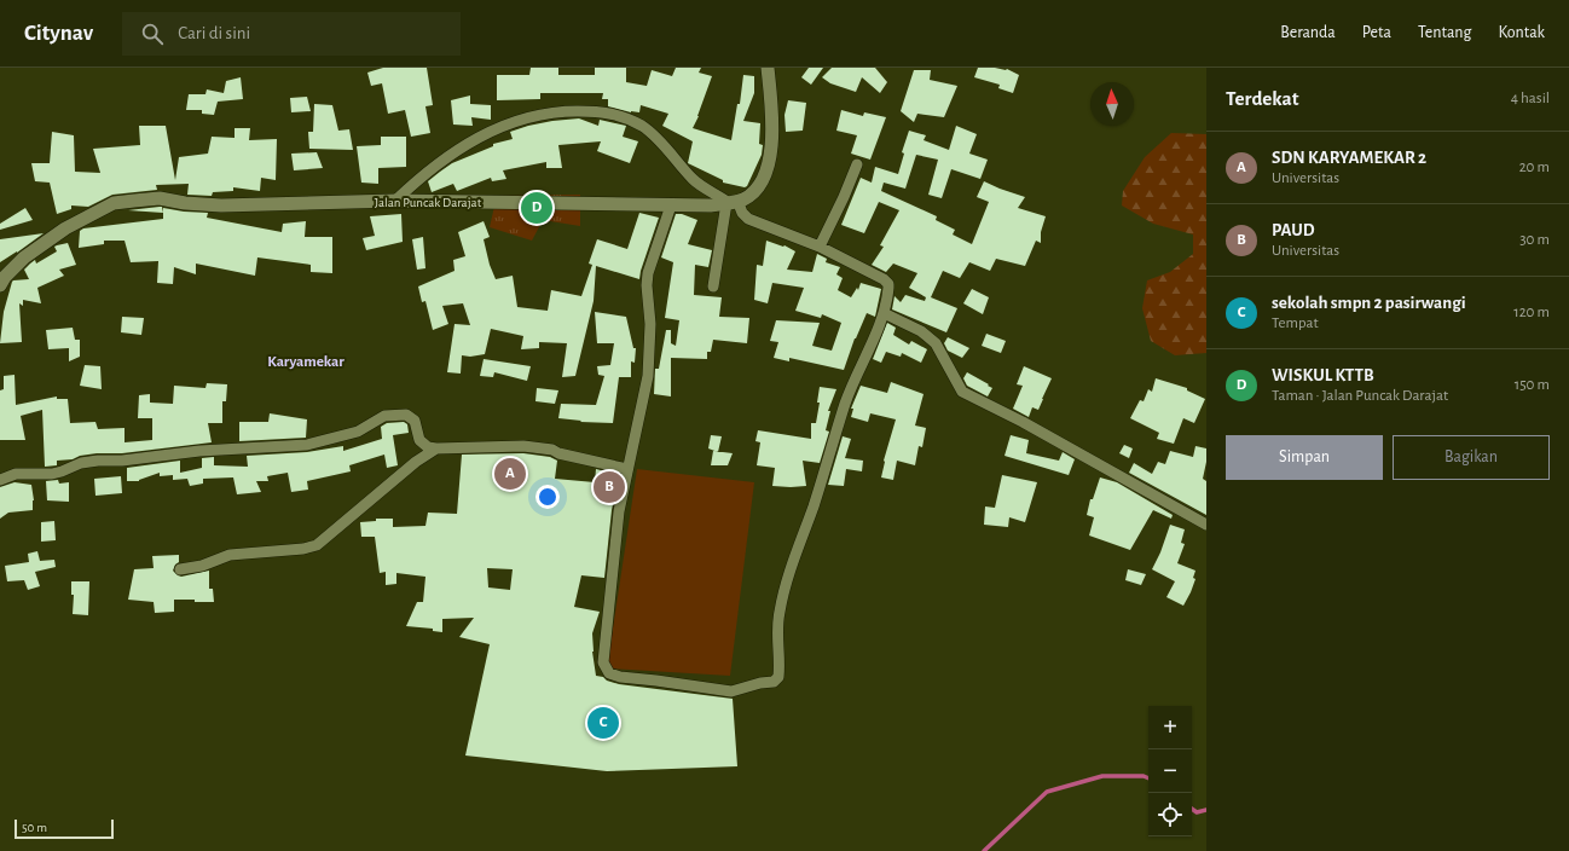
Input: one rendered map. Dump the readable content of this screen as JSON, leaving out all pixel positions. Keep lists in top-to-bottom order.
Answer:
{
  "streets": {
    "street": ["Jalan Puncak Darajat"]
  },
  "districts": ["Karyamekar"],
  "scale_bar": "50 m",
  "north": "top",
  "page": {
    "header": "Citynav",
    "search": "Cari di sini",
    "nav": [
      "Beranda",
      "Peta",
      "Tentang",
      "Kontak"
    ],
    "heading": ["Terdekat", "4 hasil"],
    "list": [
      {
        "mark": "A",
        "name": "SDN KARYAMEKAR 2",
        "note": "Universitas",
        "value": "20 m"
      },
      {
        "mark": "B",
        "name": "PAUD",
        "note": "Universitas",
        "value": "30 m"
      },
      {
        "mark": "C",
        "name": "sekolah smpn 2 pasirwangi",
        "note": "Tempat",
        "value": "120 m"
      },
      {
        "mark": "D",
        "name": "WISKUL KTTB",
        "note": "Taman · Jalan Puncak Darajat",
        "value": "150 m"
      }
    ],
    "pins": [
      "D",
      "A",
      "B",
      "C"
    ],
    "buttons": ["Simpan", "Bagikan"],
    "map_buttons": ["+", "−"],
    "scale": "50 m"
  }
}
